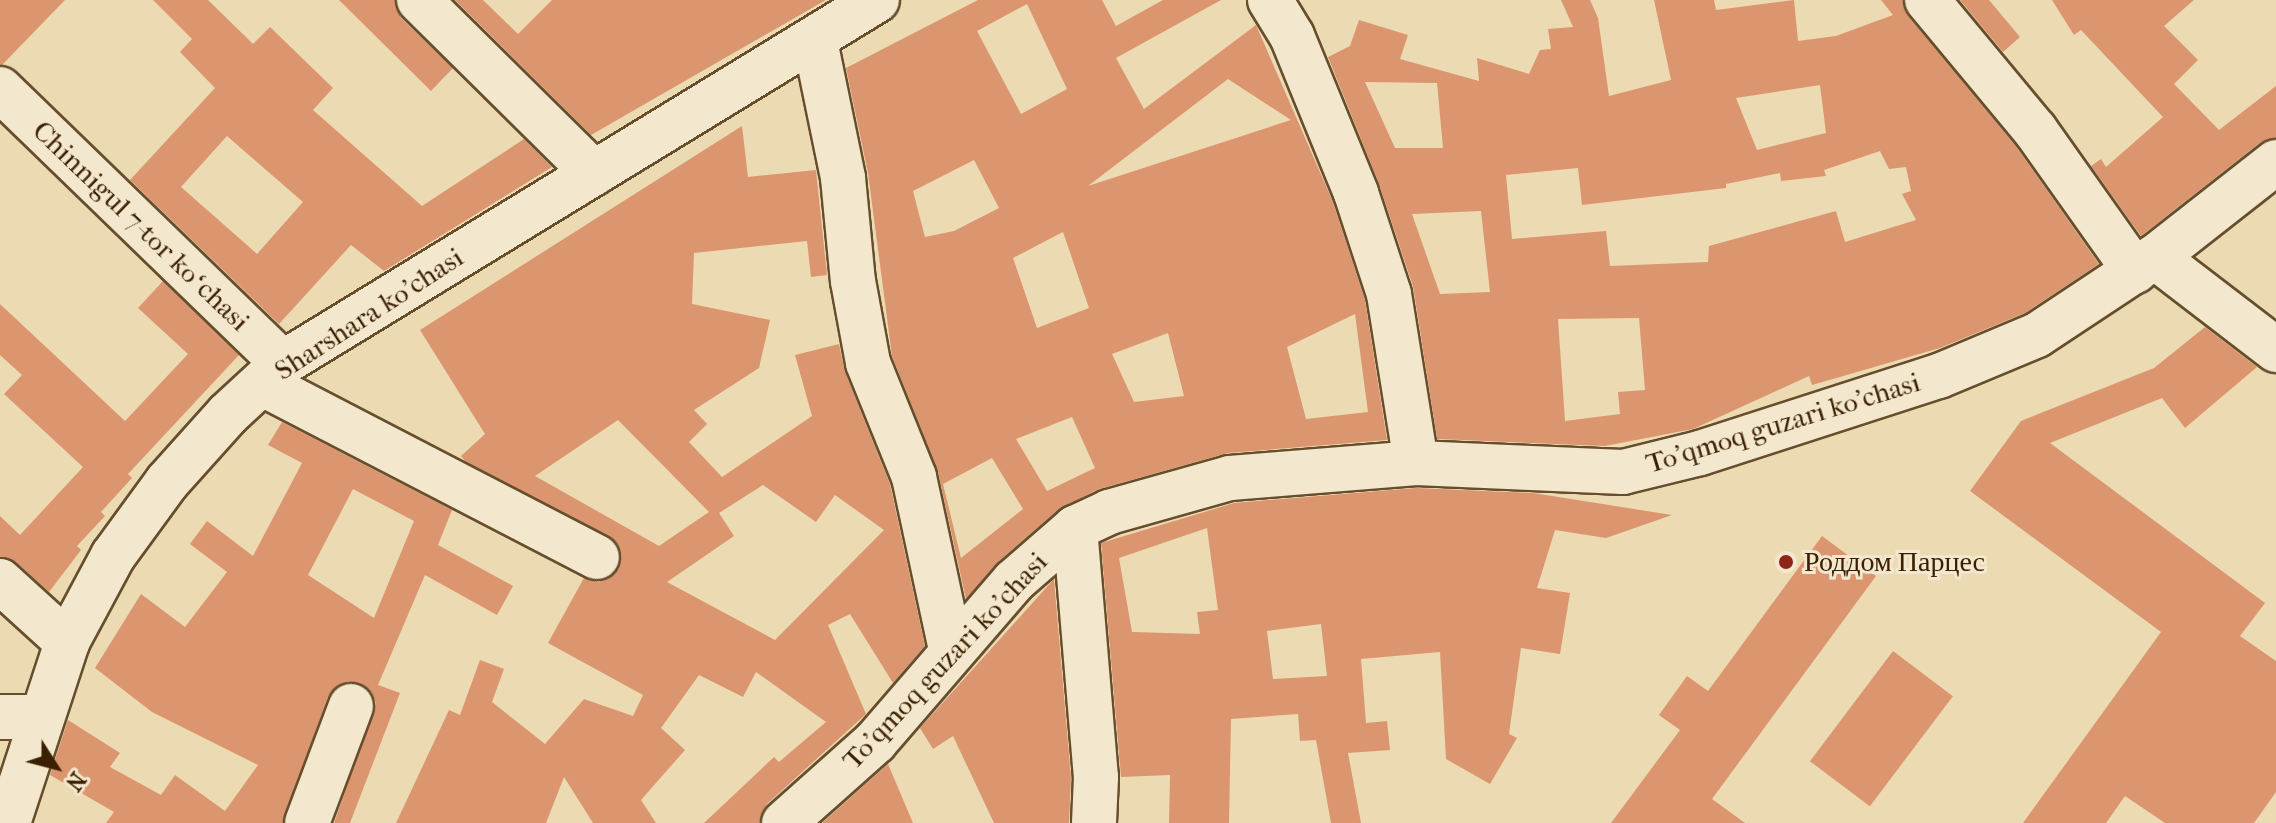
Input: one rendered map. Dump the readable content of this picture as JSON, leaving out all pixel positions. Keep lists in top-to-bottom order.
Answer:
{
  "streets": {
    "street": ["Chinnigul 7-tor koʻchasi", "Sharshara ko'chasi", "To'qmoq guzari ko'chasi"]
  },
  "crossings": [
    ["Chinnigul 7-tor koʻchasi", "Sharshara ko'chasi"]
  ],
  "places": ["Роддом Парцес"],
  "north": "bottom right"
}
